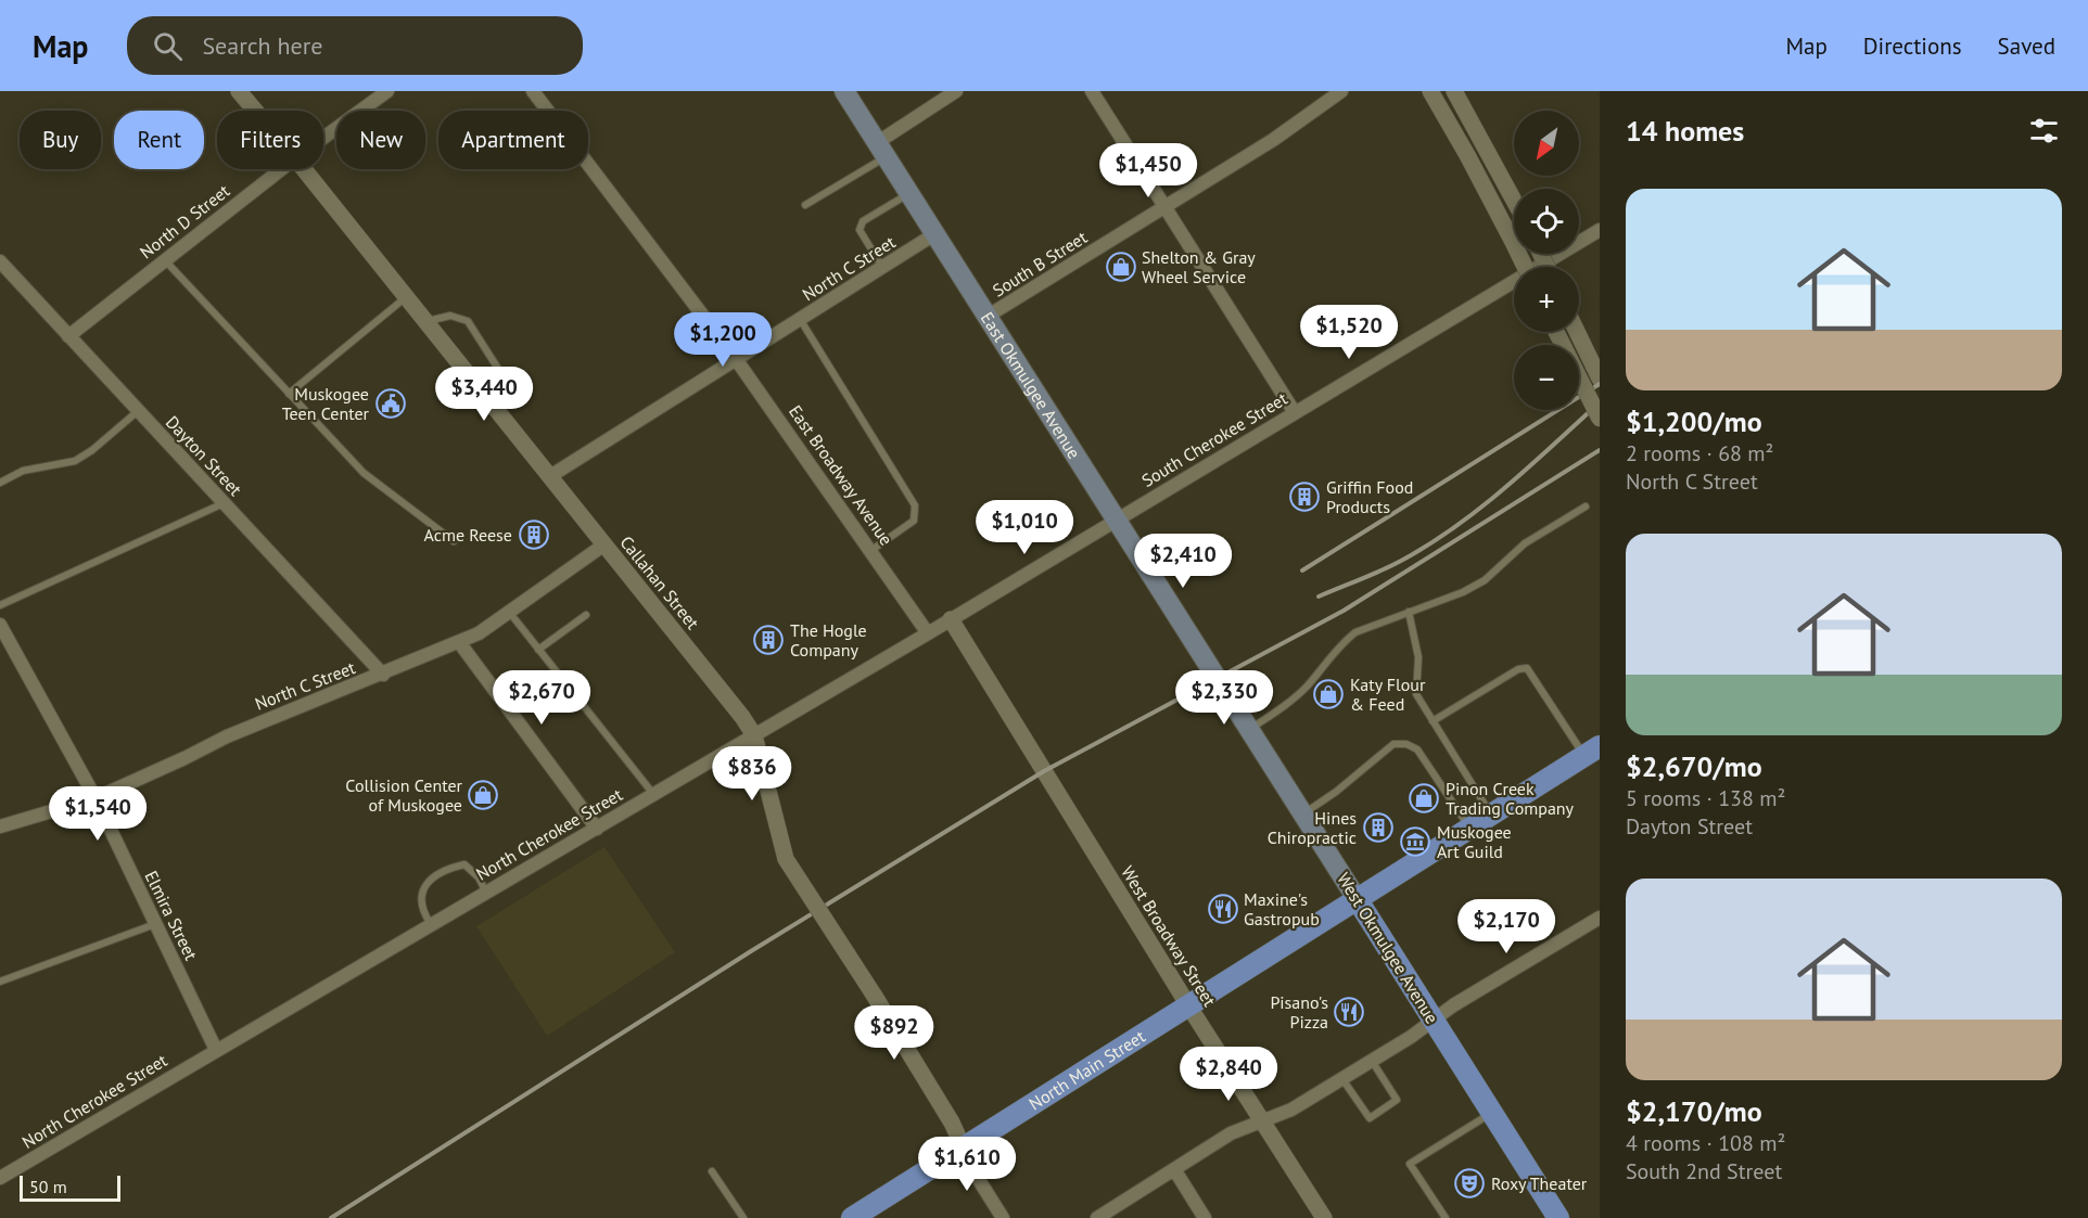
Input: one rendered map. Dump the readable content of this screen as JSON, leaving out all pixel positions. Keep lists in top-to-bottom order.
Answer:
{
  "streets": {
    "main road": ["East Okmulgee Avenue", "West Okmulgee Avenue", "North Main Street"],
    "street": [
      "North D Street",
      "South B Street",
      "North C Street",
      "South Cherokee Street",
      "Dayton Street",
      "East Broadway Avenue",
      "Callahan Street",
      "North Cherokee Street",
      "Elmira Street",
      "West Broadway Street"
    ]
  },
  "crossings": [
    ["North D Street", "Dayton Street"],
    ["South B Street", "East Okmulgee Avenue"],
    ["North C Street", "East Okmulgee Avenue"],
    ["North C Street", "Dayton Street"],
    ["North C Street", "East Broadway Avenue"],
    ["North C Street", "Callahan Street"],
    ["North C Street", "Elmira Street"],
    ["East Okmulgee Avenue", "South Cherokee Street"],
    ["East Okmulgee Avenue", "North Cherokee Street"],
    ["East Okmulgee Avenue", "West Okmulgee Avenue"],
    ["South Cherokee Street", "North Cherokee Street"],
    ["East Broadway Avenue", "North Cherokee Street"],
    ["Callahan Street", "North Cherokee Street"],
    ["Callahan Street", "North Main Street"],
    ["North Cherokee Street", "Elmira Street"],
    ["North Cherokee Street", "West Broadway Street"],
    ["West Broadway Street", "North Main Street"],
    ["West Okmulgee Avenue", "North Main Street"]
  ],
  "places": {
    "shop": [
      "Shelton & Gray Wheel Service",
      "Katy Flour & Feed",
      "Collision Center of Muskogee",
      "Pinon Creek Trading Company"
    ],
    "public building": ["Muskogee Teen Center"],
    "building": [
      "Griffin Food Products",
      "Acme Reese",
      "The Hogle Company",
      "Hines Chiropractic"
    ],
    "museum": ["Muskogee Art Guild"],
    "restaurant": ["Maxine's Gastropub", "Pisano's Pizza"],
    "theatre": ["Roxy Theater"]
  },
  "scale_bar": "50 m",
  "north": "bottom left",
  "page": {
    "header": "Map",
    "search": "Search here",
    "nav": ["Map", "Directions", "Saved"],
    "heading": "14 homes",
    "map_buttons": ["+", "−"],
    "chip": [
      "Buy",
      "Rent",
      "Filters",
      "New",
      "Apartment"
    ],
    "price": [
      "$1,450",
      "$1,520",
      "$1,200",
      "$3,440",
      "$1,010",
      "$2,410",
      "$2,670",
      "$2,330",
      "$836",
      "$1,540",
      "$2,170",
      "$892",
      "$2,840",
      "$1,610"
    ],
    "list": [
      {
        "name": "$1,200/mo",
        "note": "2 rooms · 68 m² · North C Street"
      },
      {
        "name": "$2,670/mo",
        "note": "5 rooms · 138 m² · Dayton Street"
      },
      {
        "name": "$2,170/mo",
        "note": "4 rooms · 108 m² · South 2nd Street"
      }
    ],
    "scale": "50 m"
  }
}
